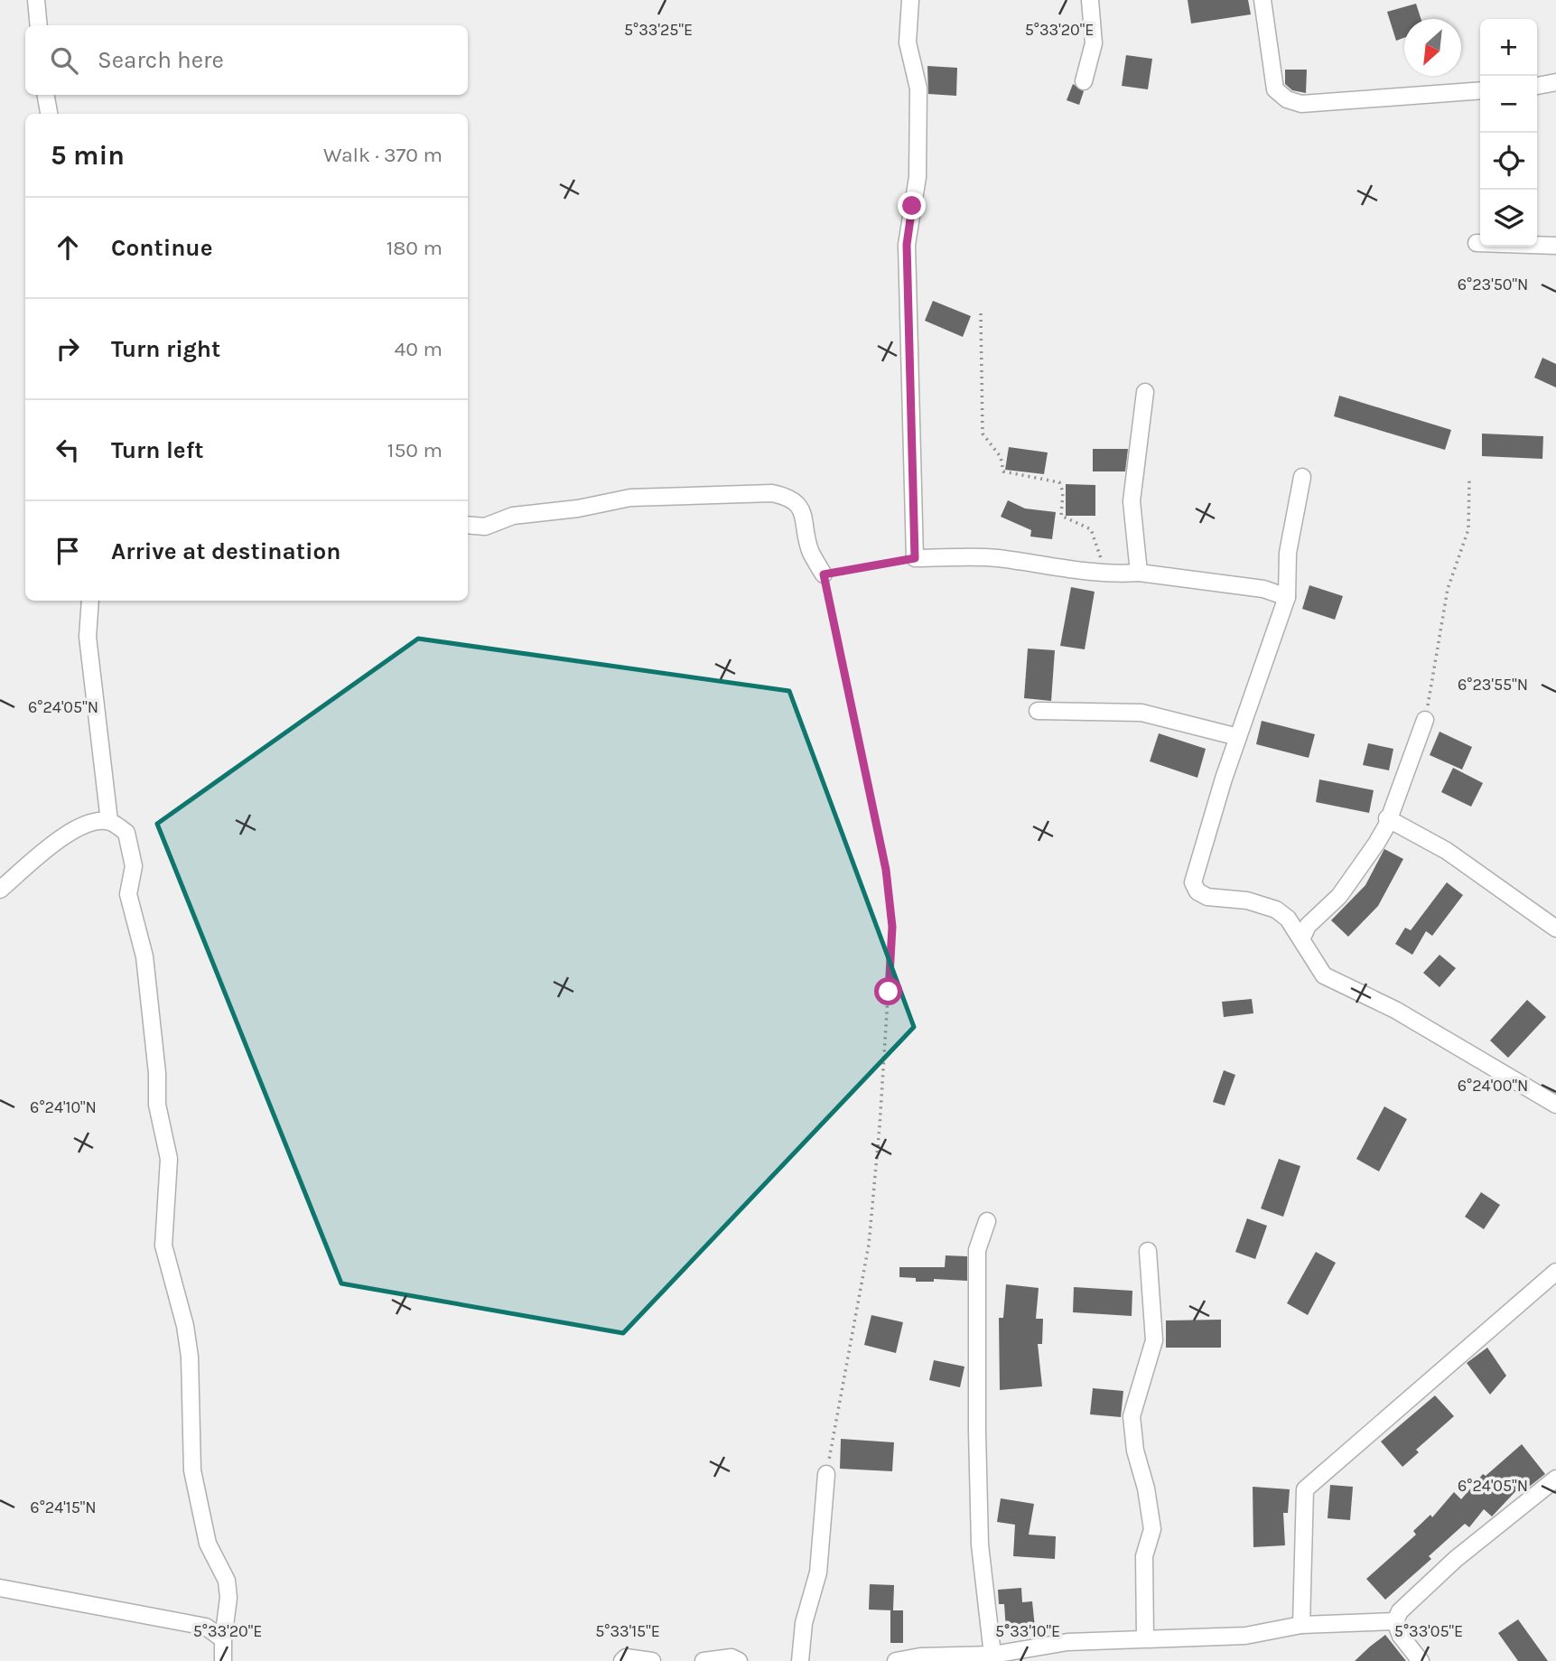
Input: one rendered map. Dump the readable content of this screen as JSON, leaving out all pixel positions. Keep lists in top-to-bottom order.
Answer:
{
  "north": "bottom left",
  "page": {
    "map_buttons": ["+", "−"],
    "search": "Search here",
    "heading": ["5 min", "Walk · 370 m"],
    "list": [
      ["Continue", "180 m"],
      ["Turn right", "40 m"],
      ["Turn left", "150 m"],
      "Arrive at destination"
    ]
  },
  "coordinates": [
    "5°33'25\"E",
    "5°33'20\"E",
    "6°23'50\"N",
    "6°23'55\"N",
    "6°24'05\"N",
    "6°24'00\"N",
    "6°24'10\"N",
    "6°24'15\"N",
    "5°33'15\"E",
    "5°33'10\"E",
    "5°33'05\"E"
  ]
}
